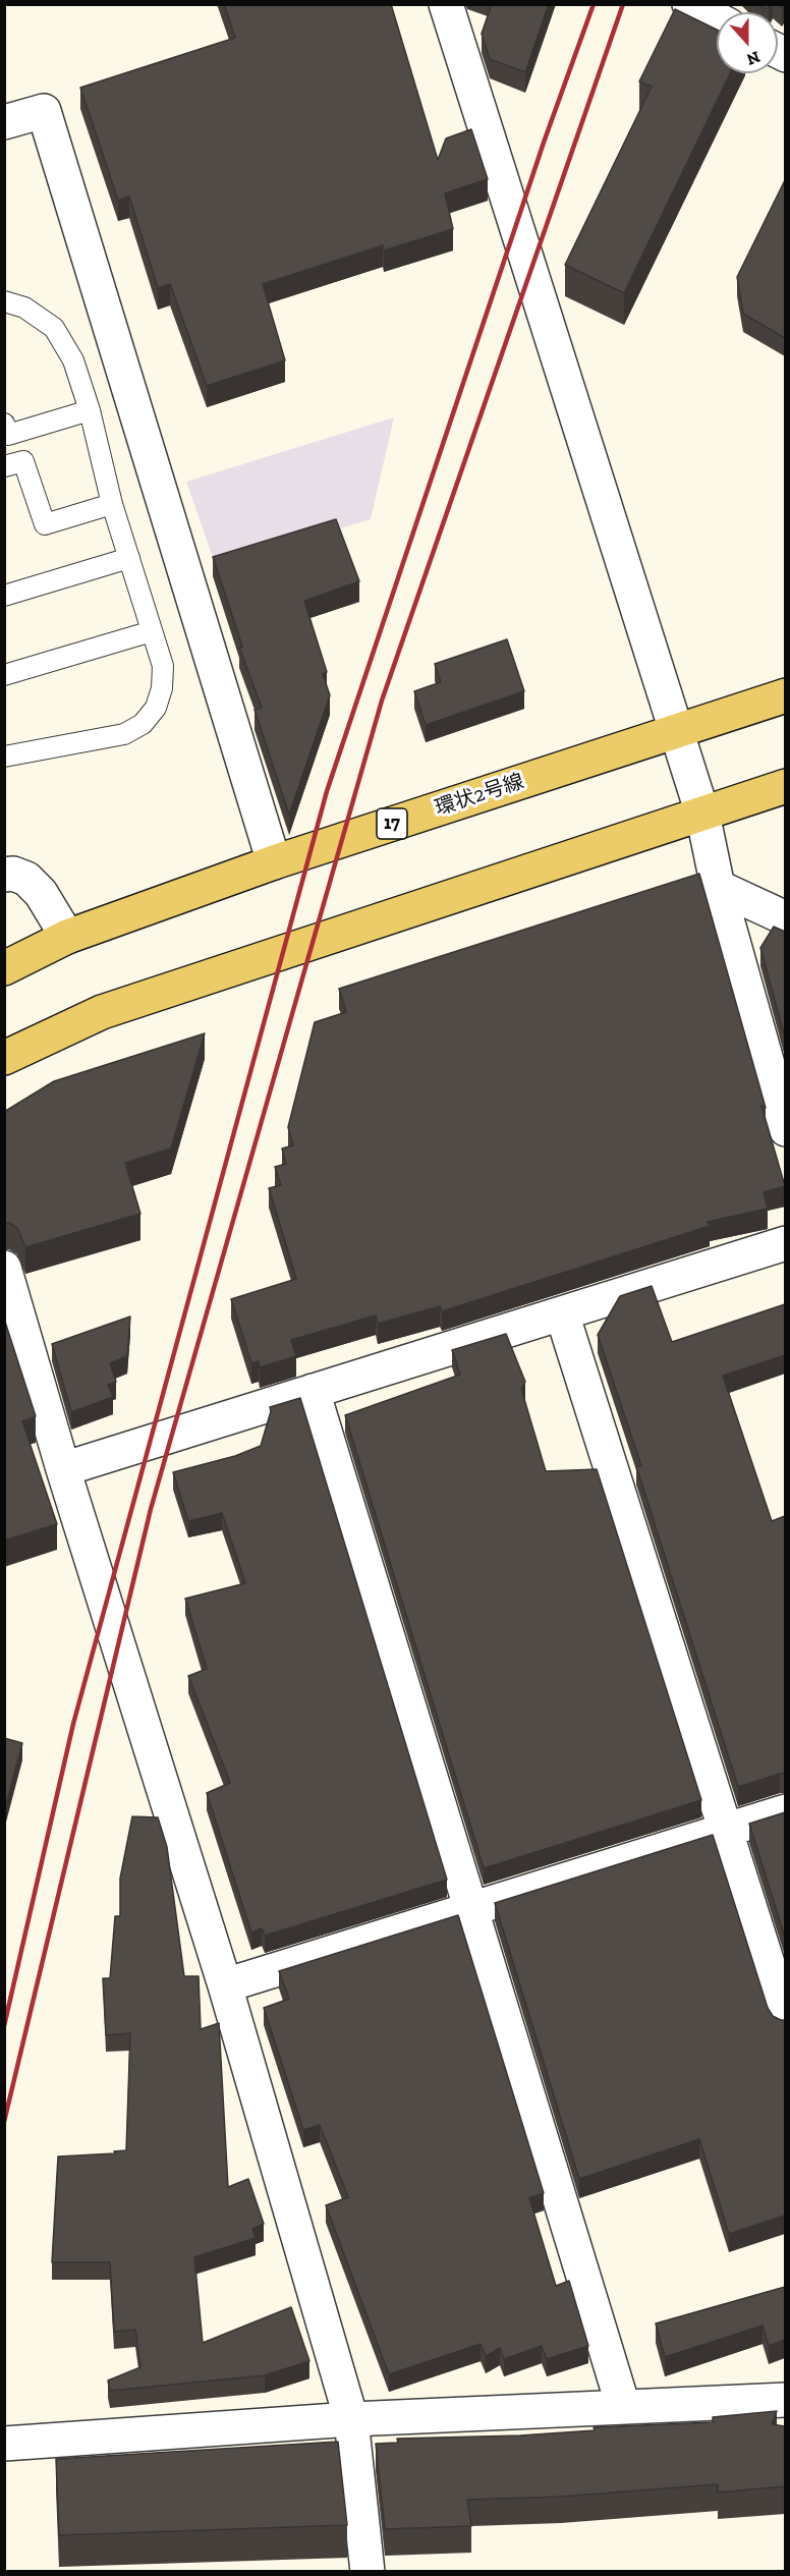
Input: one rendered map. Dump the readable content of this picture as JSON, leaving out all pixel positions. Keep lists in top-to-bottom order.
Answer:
{
  "streets": {
    "main road": ["環状2号線", "17"]
  },
  "north": "bottom"
}
